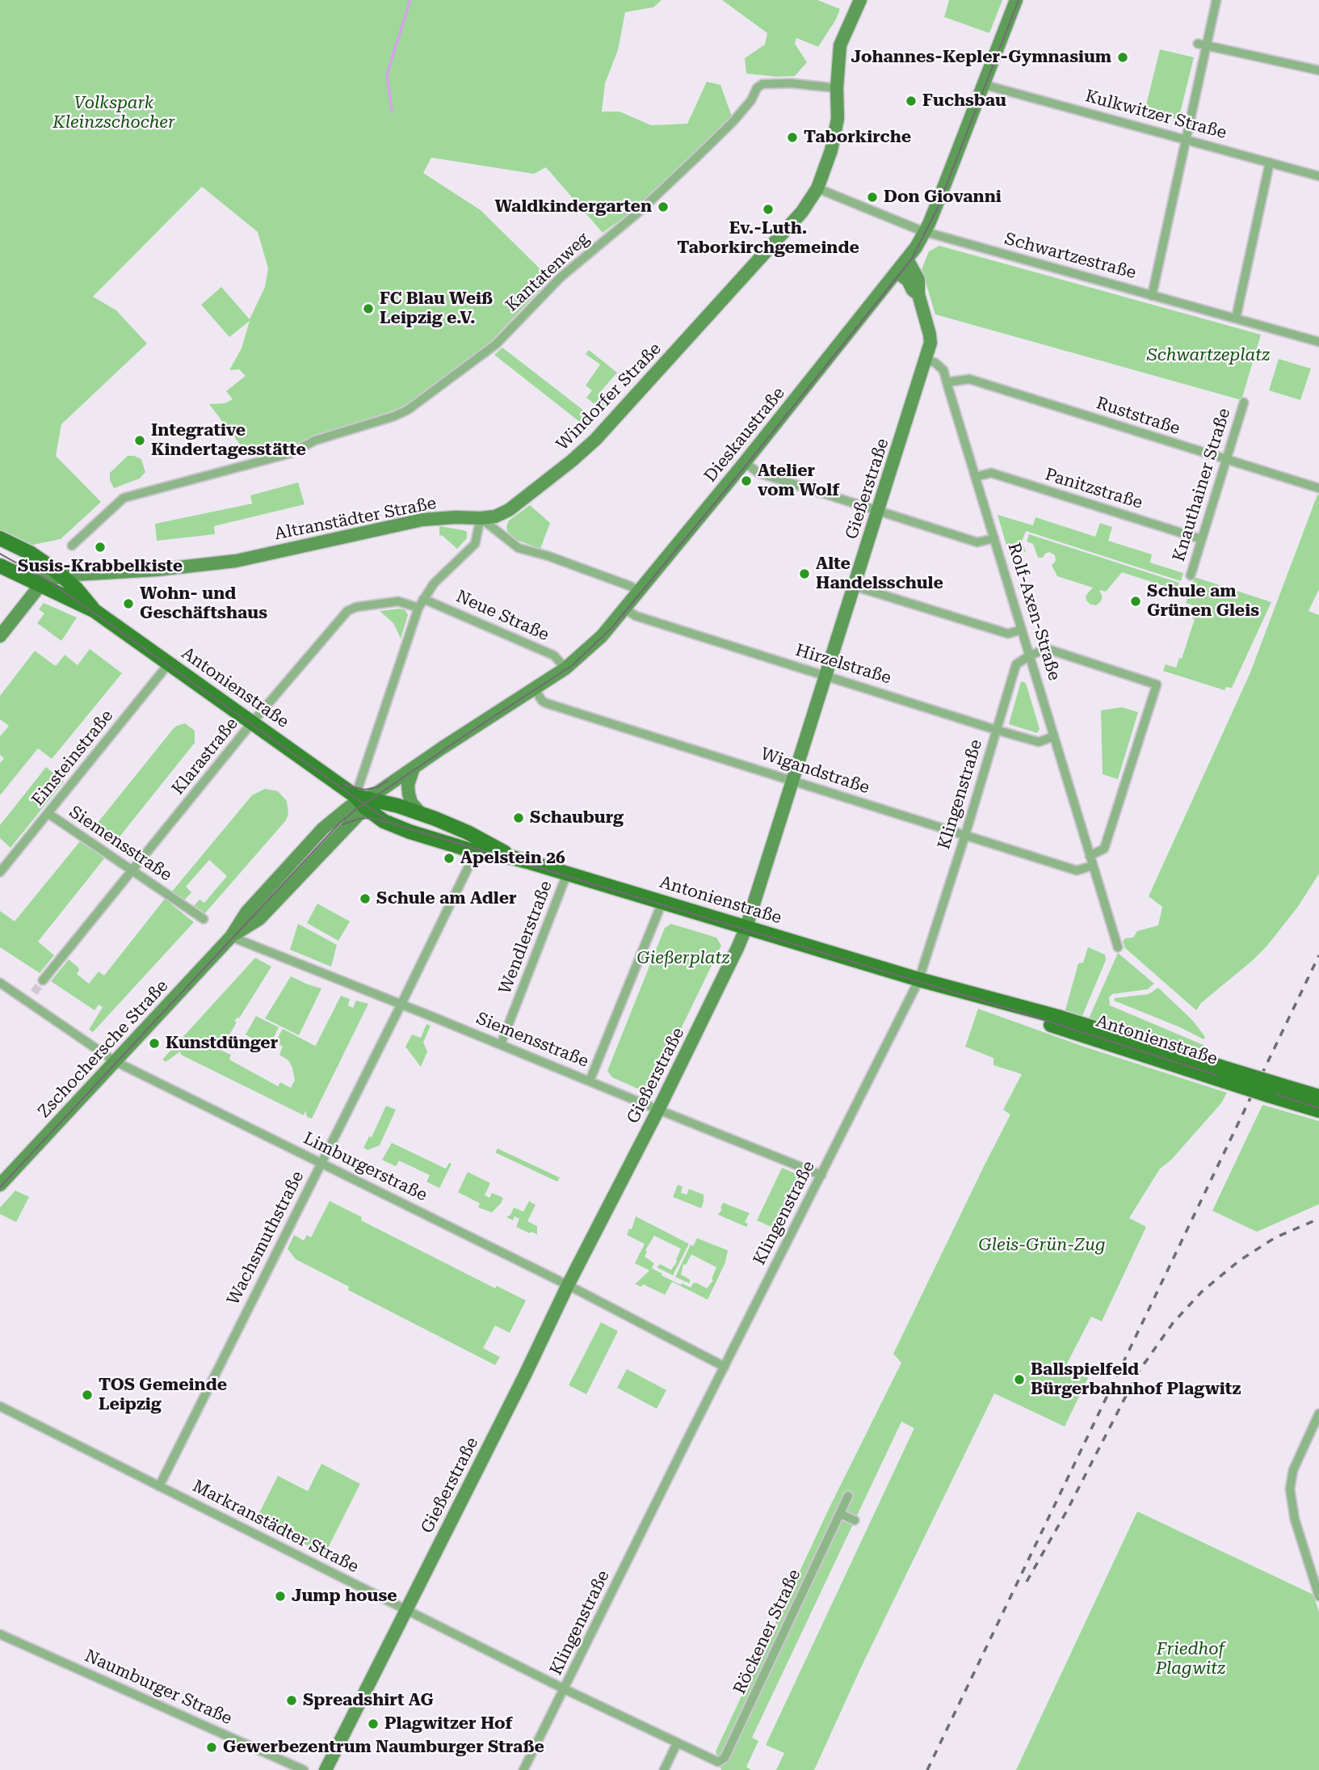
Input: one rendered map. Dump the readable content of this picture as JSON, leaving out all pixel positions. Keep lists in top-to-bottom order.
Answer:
{
  "streets": {
    "main road": ["Antonienstraße"],
    "street": [
      "Kulkwitzer Straße",
      "Schwartzestraße",
      "Kantatenweg",
      "Windorfer Straße",
      "Ruststraße",
      "Dieskaustraße",
      "Knauthainer Straße",
      "Gießerstraße",
      "Panitzstraße",
      "Altranstädter Straße",
      "Rolf-Axen-Straße",
      "Neue Straße",
      "Hirzelstraße",
      "Klarastraße",
      "Einsteinstraße",
      "Wigandstraße",
      "Klingenstraße",
      "Siemensstraße",
      "Wendlerstraße",
      "Zschochersche Straße",
      "Limburgerstraße",
      "Wachsmuthstraße",
      "Markranstädter Straße",
      "Röckener Straße",
      "Naumburger Straße"
    ]
  },
  "crossings": [
    ["Kulkwitzer Straße", "Dieskaustraße"],
    ["Schwartzestraße", "Windorfer Straße"],
    ["Schwartzestraße", "Dieskaustraße"],
    ["Kantatenweg", "Windorfer Straße"],
    ["Windorfer Straße", "Altranstädter Straße"],
    ["Ruststraße", "Knauthainer Straße"],
    ["Ruststraße", "Rolf-Axen-Straße"],
    ["Dieskaustraße", "Neue Straße"],
    ["Dieskaustraße", "Hirzelstraße"],
    ["Dieskaustraße", "Antonienstraße"],
    ["Dieskaustraße", "Wigandstraße"],
    ["Dieskaustraße", "Zschochersche Straße"],
    ["Knauthainer Straße", "Panitzstraße"],
    ["Gießerstraße", "Rolf-Axen-Straße"],
    ["Gießerstraße", "Hirzelstraße"],
    ["Gießerstraße", "Antonienstraße"],
    ["Gießerstraße", "Wigandstraße"],
    ["Gießerstraße", "Siemensstraße"],
    ["Gießerstraße", "Limburgerstraße"],
    ["Gießerstraße", "Markranstädter Straße"],
    ["Panitzstraße", "Rolf-Axen-Straße"],
    ["Altranstädter Straße", "Antonienstraße"],
    ["Rolf-Axen-Straße", "Hirzelstraße"],
    ["Rolf-Axen-Straße", "Wigandstraße"],
    ["Rolf-Axen-Straße", "Klingenstraße"],
    ["Hirzelstraße", "Klingenstraße"],
    ["Antonienstraße", "Klarastraße"],
    ["Antonienstraße", "Einsteinstraße"],
    ["Antonienstraße", "Klingenstraße"],
    ["Antonienstraße", "Wendlerstraße"],
    ["Antonienstraße", "Zschochersche Straße"],
    ["Antonienstraße", "Wachsmuthstraße"],
    ["Klarastraße", "Siemensstraße"],
    ["Einsteinstraße", "Siemensstraße"],
    ["Wigandstraße", "Klingenstraße"],
    ["Klingenstraße", "Siemensstraße"],
    ["Klingenstraße", "Limburgerstraße"],
    ["Klingenstraße", "Markranstädter Straße"],
    ["Siemensstraße", "Wendlerstraße"],
    ["Siemensstraße", "Zschochersche Straße"],
    ["Siemensstraße", "Wachsmuthstraße"],
    ["Zschochersche Straße", "Limburgerstraße"],
    ["Limburgerstraße", "Wachsmuthstraße"],
    ["Wachsmuthstraße", "Markranstädter Straße"],
    ["Markranstädter Straße", "Röckener Straße"]
  ],
  "parks": [
    "Volkspark Kleinzschocher",
    "Schwartzeplatz",
    "Gießerplatz",
    "Gleis-Grün-Zug",
    "Friedhof Plagwitz"
  ],
  "places": [
    "Johannes-Kepler-Gymnasium",
    "Fuchsbau",
    "Taborkirche",
    "Don Giovanni",
    "Waldkindergarten",
    "Ev.-Luth. Taborkirchgemeinde",
    "FC Blau Weiß Leipzig e.V.",
    "Integrative Kindertagesstätte",
    "Atelier vom Wolf",
    "Susis-Krabbelkiste",
    "Alte Handelsschule",
    "Schule am Grünen Gleis",
    "Wohn- und Geschäftshaus",
    "Schauburg",
    "Apelstein 26",
    "Schule am Adler",
    "Kunstdünger",
    "Ballspielfeld Bürgerbahnhof Plagwitz",
    "TOS Gemeinde Leipzig",
    "Jump house",
    "Spreadshirt AG",
    "Plagwitzer Hof",
    "Gewerbezentrum Naumburger Straße"
  ]
}
